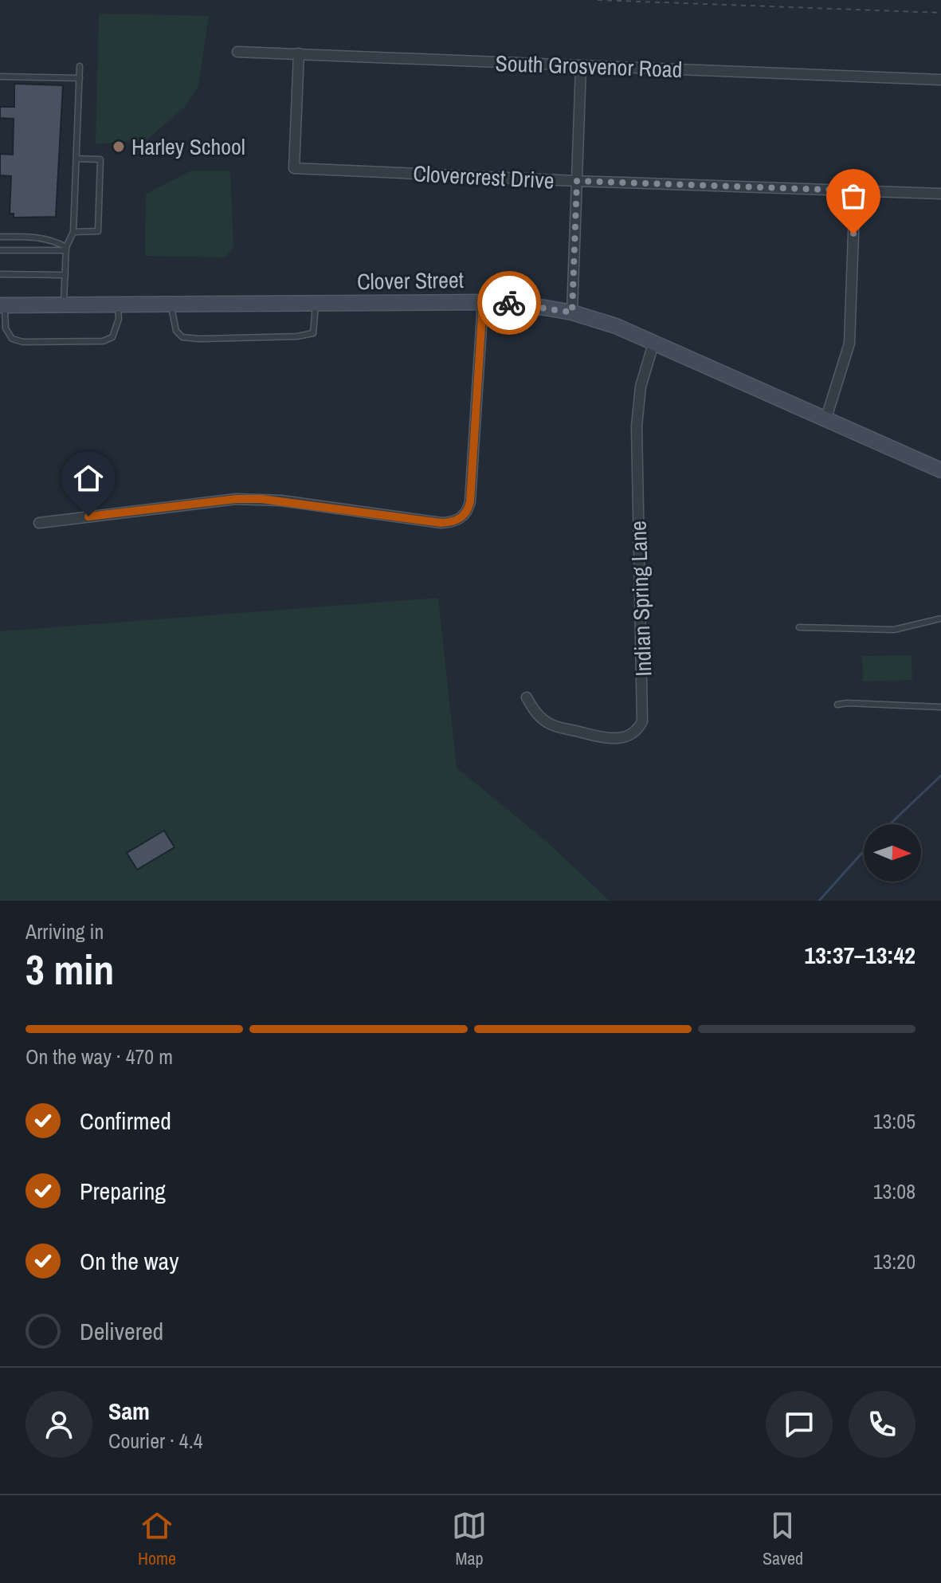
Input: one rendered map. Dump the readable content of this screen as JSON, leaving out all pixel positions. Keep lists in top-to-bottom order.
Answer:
{
  "streets": {
    "main road": ["Clover Street"],
    "street": ["South Grosvenor Road", "Clovercrest Drive", "Indian Spring Lane"]
  },
  "crossings": [
    ["South Grosvenor Road", "Clovercrest Drive"],
    ["Clover Street", "Indian Spring Lane"]
  ],
  "places": ["Harley School"],
  "north": "right",
  "page": {
    "heading": ["3 min", "Arriving in", "13:37–13:42"],
    "panel": ["Sam", "Courier · 4.4"],
    "bar": "On the way · 470 m",
    "list": [
      ["Confirmed", "13:05"],
      ["Preparing", "13:08"],
      ["On the way", "13:20"],
      "Delivered"
    ],
    "tabs": ["Home", "Map", "Saved"]
  }
}
